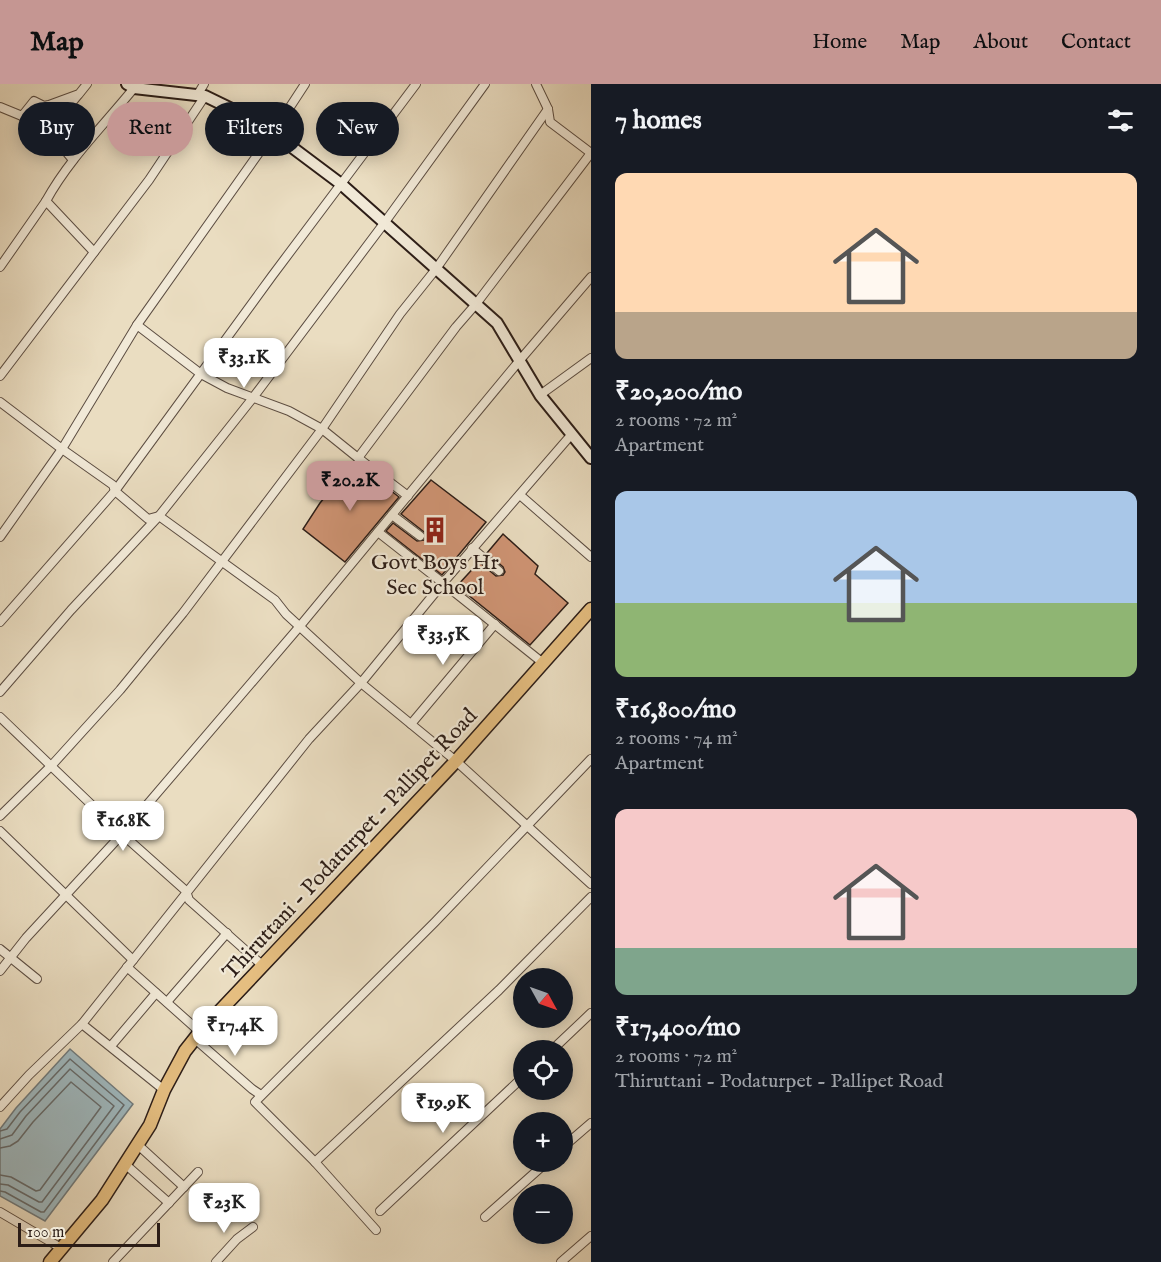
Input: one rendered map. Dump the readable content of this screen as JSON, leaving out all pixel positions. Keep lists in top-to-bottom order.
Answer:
{
  "streets": {
    "main road": ["Thiruttani - Podaturpet - Pallipet Road"]
  },
  "places": {
    "building": ["Govt Boys Hr Sec School"]
  },
  "scale_bar": "100 m",
  "north": "bottom right",
  "page": {
    "header": "Map",
    "nav": [
      "Home",
      "Map",
      "About",
      "Contact"
    ],
    "heading": "7 homes",
    "chip": [
      "Buy",
      "Rent",
      "Filters",
      "New"
    ],
    "list": [
      {
        "name": "₹20,200/mo",
        "note": "2 rooms · 72 m² · Apartment"
      },
      {
        "name": "₹16,800/mo",
        "note": "2 rooms · 74 m² · Apartment"
      },
      {
        "name": "₹17,400/mo",
        "note": "2 rooms · 72 m² · Thiruttani - Podaturpet - Pallipet Road"
      }
    ],
    "price": [
      "₹33.1K",
      "₹20.2K",
      "₹33.5K",
      "₹16.8K",
      "₹17.4K",
      "₹19.9K",
      "₹23K"
    ],
    "map_buttons": ["+", "−"],
    "scale": "100 m"
  }
}
